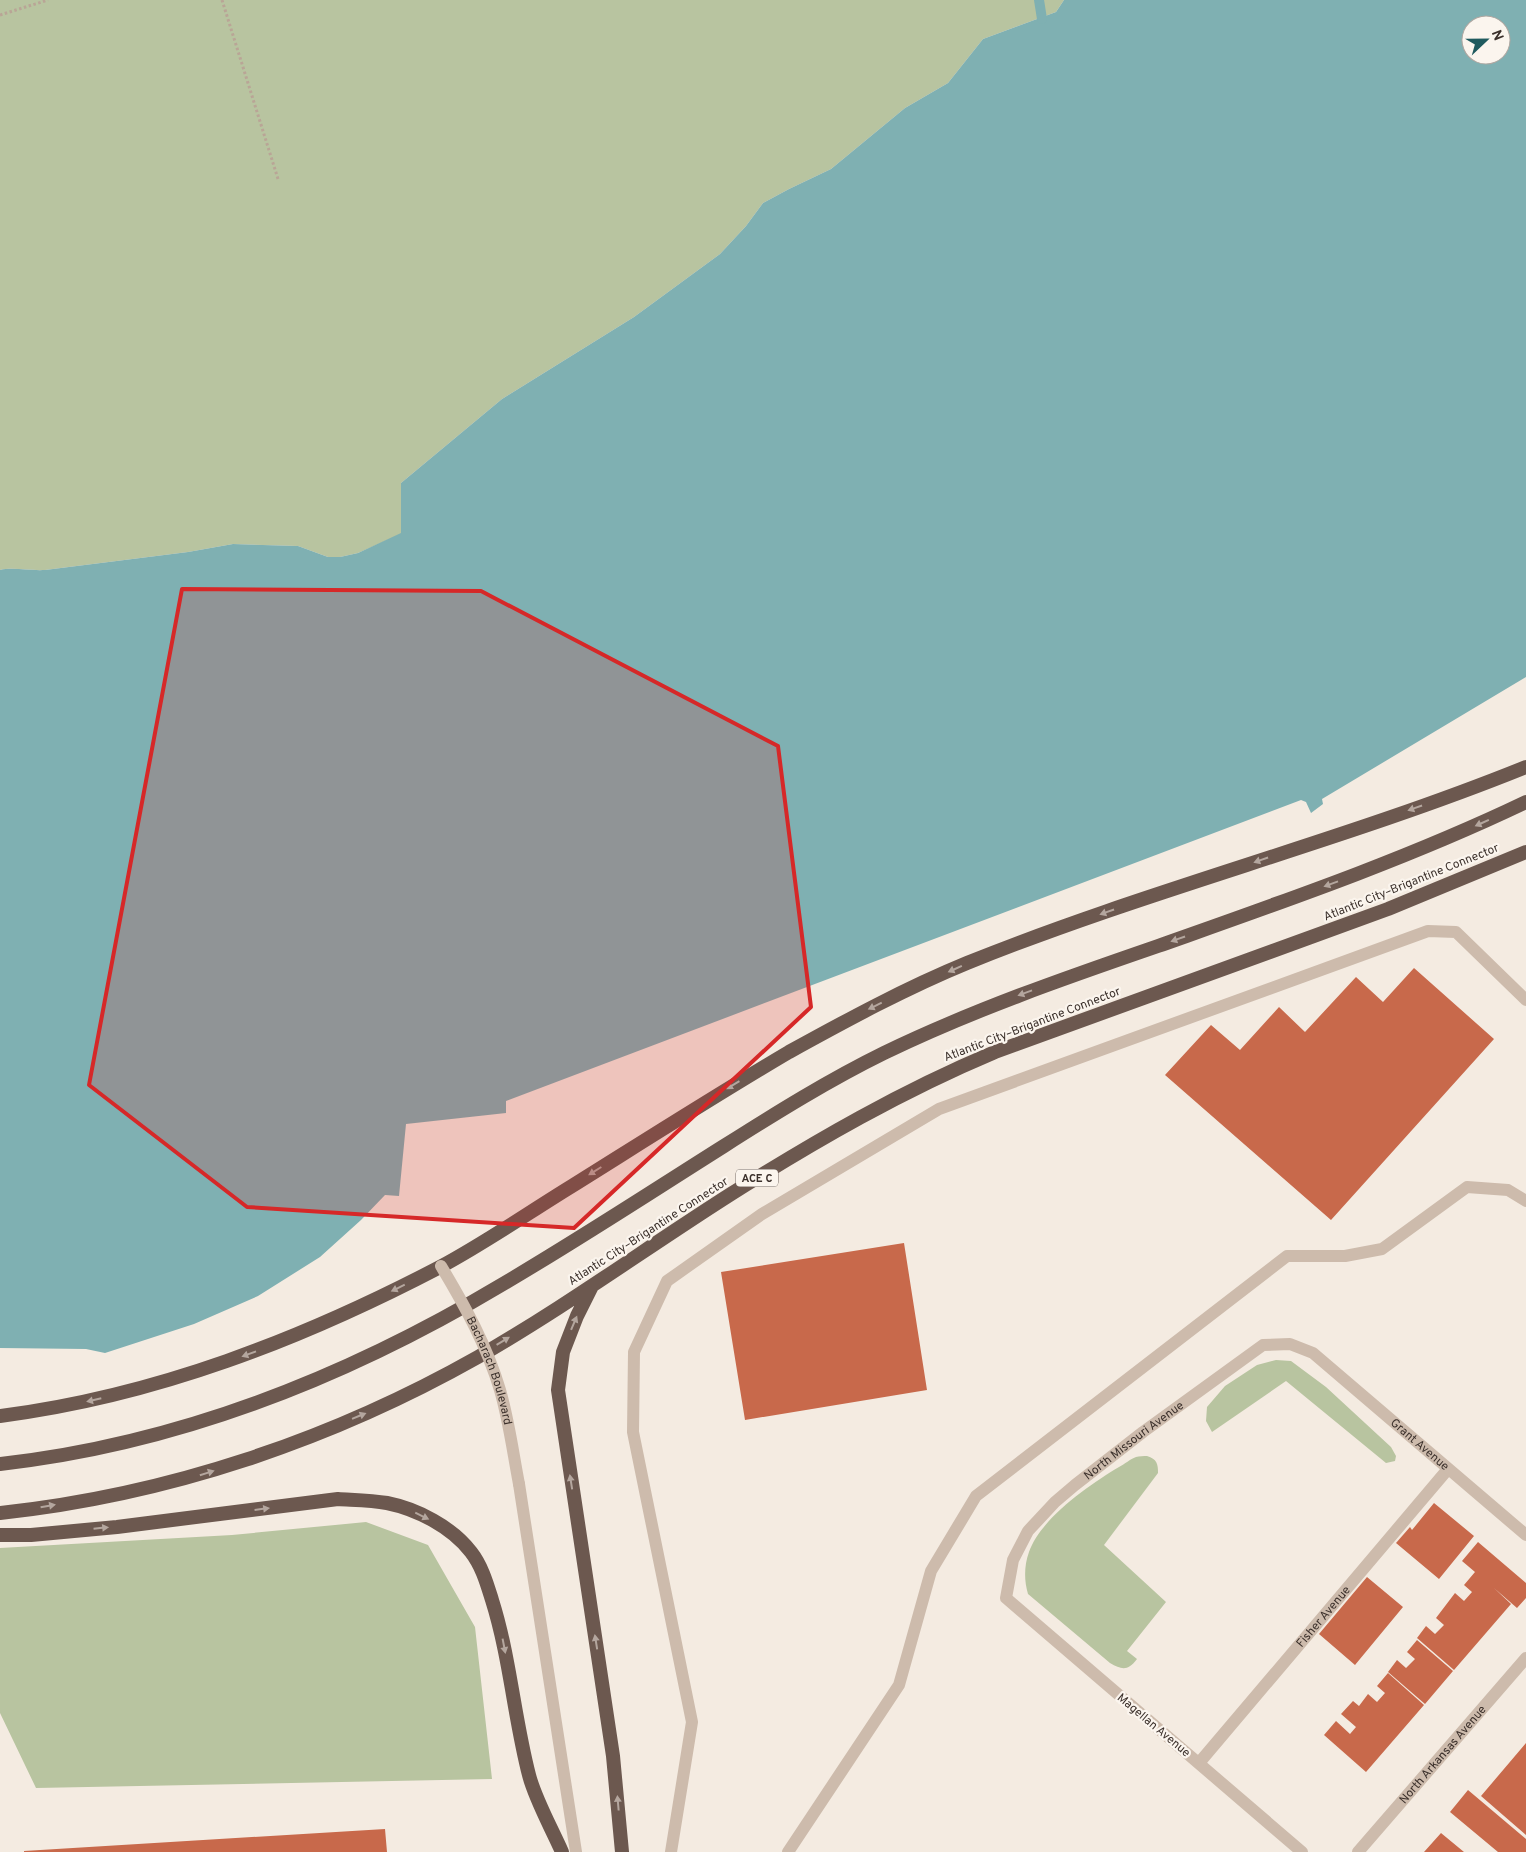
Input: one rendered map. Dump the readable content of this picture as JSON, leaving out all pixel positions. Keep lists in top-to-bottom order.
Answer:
{
  "streets": {
    "highway": ["Atlantic City–Brigantine Connector", "ACE C"],
    "street": [
      "Bacharach Boulevard",
      "North Missouri Avenue",
      "Grant Avenue",
      "Fisher Avenue",
      "Magellan Avenue",
      "North Arkansas Avenue"
    ]
  },
  "crossings": [
    ["North Missouri Avenue", "Grant Avenue"],
    ["North Missouri Avenue", "Magellan Avenue"],
    ["Grant Avenue", "Fisher Avenue"],
    ["Fisher Avenue", "Magellan Avenue"]
  ],
  "north": "right"
}
